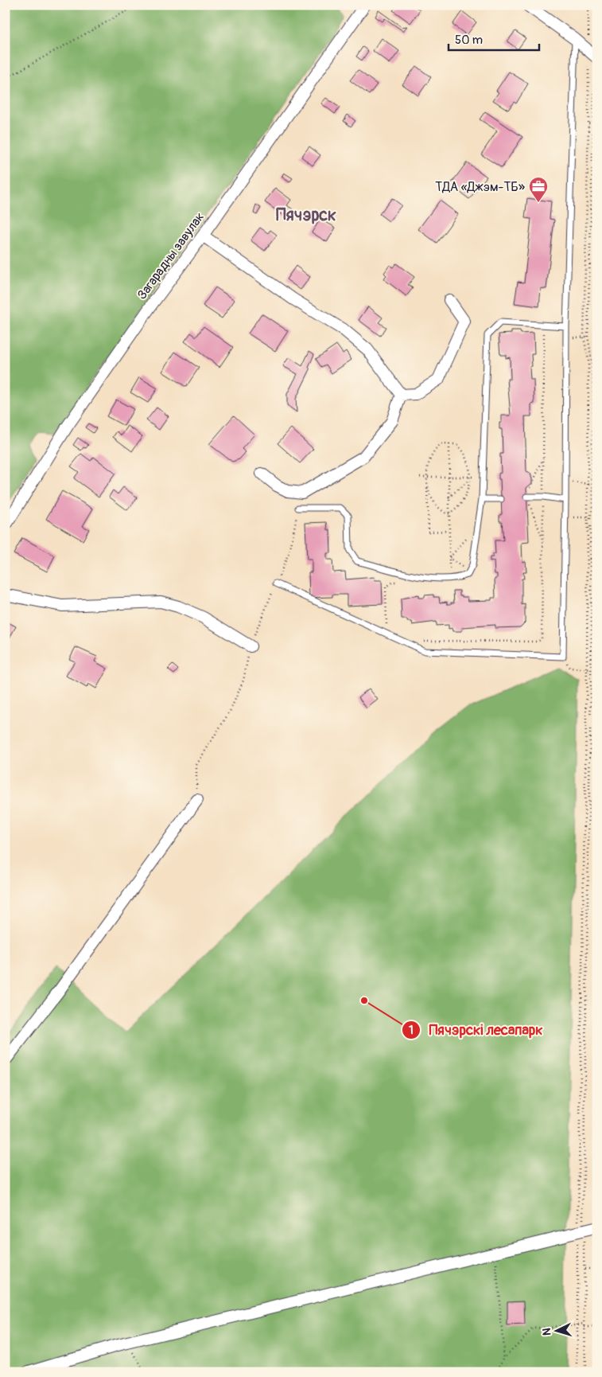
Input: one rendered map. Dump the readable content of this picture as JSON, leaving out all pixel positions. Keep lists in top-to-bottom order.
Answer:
{
  "streets": {
    "street": ["Загарадны завулак"]
  },
  "districts": ["Пячэрск"],
  "places": {
    "office": ["ТДА «Джэм-ТБ»"],
    "other": ["Пячэрскі лесапарк"]
  },
  "scale_bar": "50 m",
  "north": "left"
}
